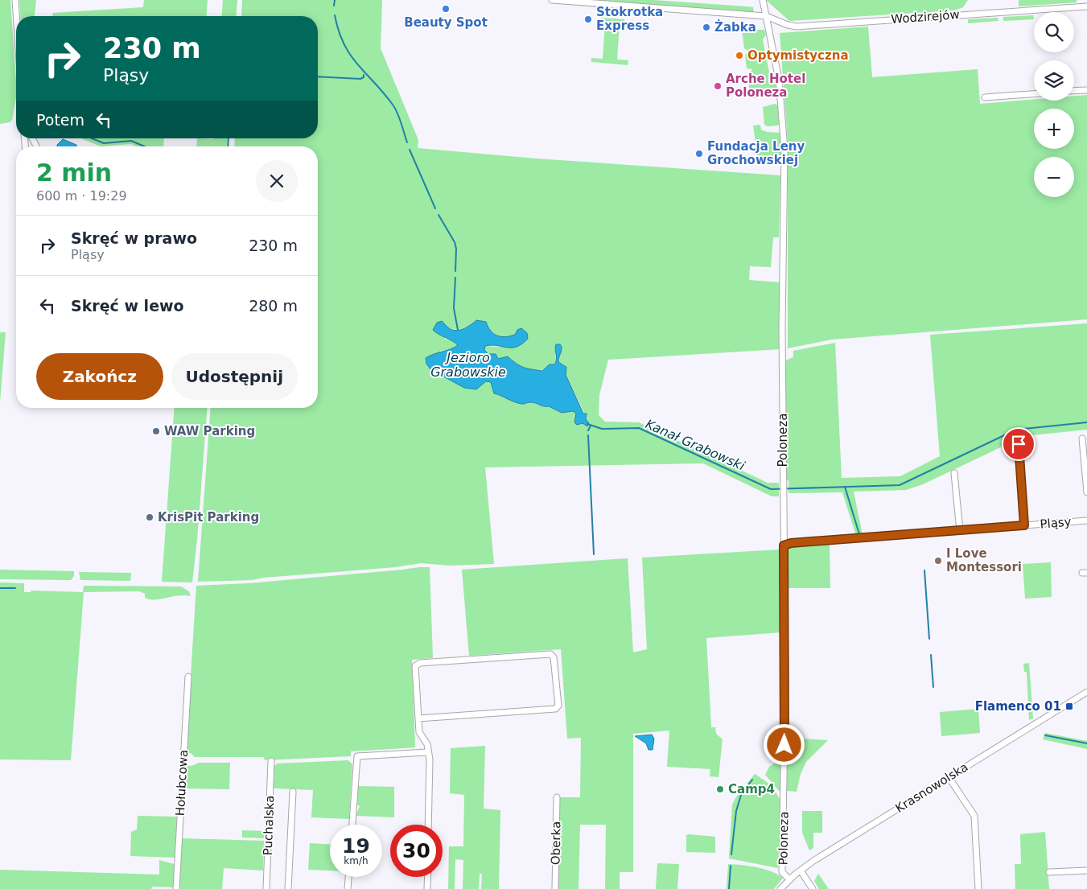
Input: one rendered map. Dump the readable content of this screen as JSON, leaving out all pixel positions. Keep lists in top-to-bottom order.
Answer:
{
  "streets": {
    "street": [
      "Wodzirejów",
      "Poloneza",
      "Pląsy",
      "Hołubcowa",
      "Krasnowolska",
      "Puchalska",
      "Oberka"
    ]
  },
  "crossings": [
    ["Wodzirejów", "Poloneza"],
    ["Poloneza", "Pląsy"],
    ["Poloneza", "Krasnowolska"]
  ],
  "water": ["Jezioro Grabowskie", "Kanał Grabowski"],
  "places": {
    "other": [
      "Beauty Spot",
      "Stokrotka Express",
      "Żabka",
      "Optymistyczna",
      "Arche Hotel Poloneza",
      "Fundacja Leny Grochowskiej",
      "WAW Parking",
      "KrisPit Parking",
      "I Love Montessori",
      "Camp4"
    ],
    "transit": ["Flamenco 01"]
  },
  "page": {
    "map_buttons": ["+", "−"],
    "turn": ["230 m", "Pląsy"],
    "then": "Potem",
    "heading": ["2 min", "600 m · 19:29"],
    "list": [
      {
        "name": "Skręć w prawo",
        "note": "Pląsy",
        "value": "230 m"
      },
      {
        "name": "Skręć w lewo",
        "value": "280 m"
      }
    ],
    "buttons": ["Zakończ", "Udostępnij"],
    "speed": "19 km/h",
    "limit": "30"
  }
}
